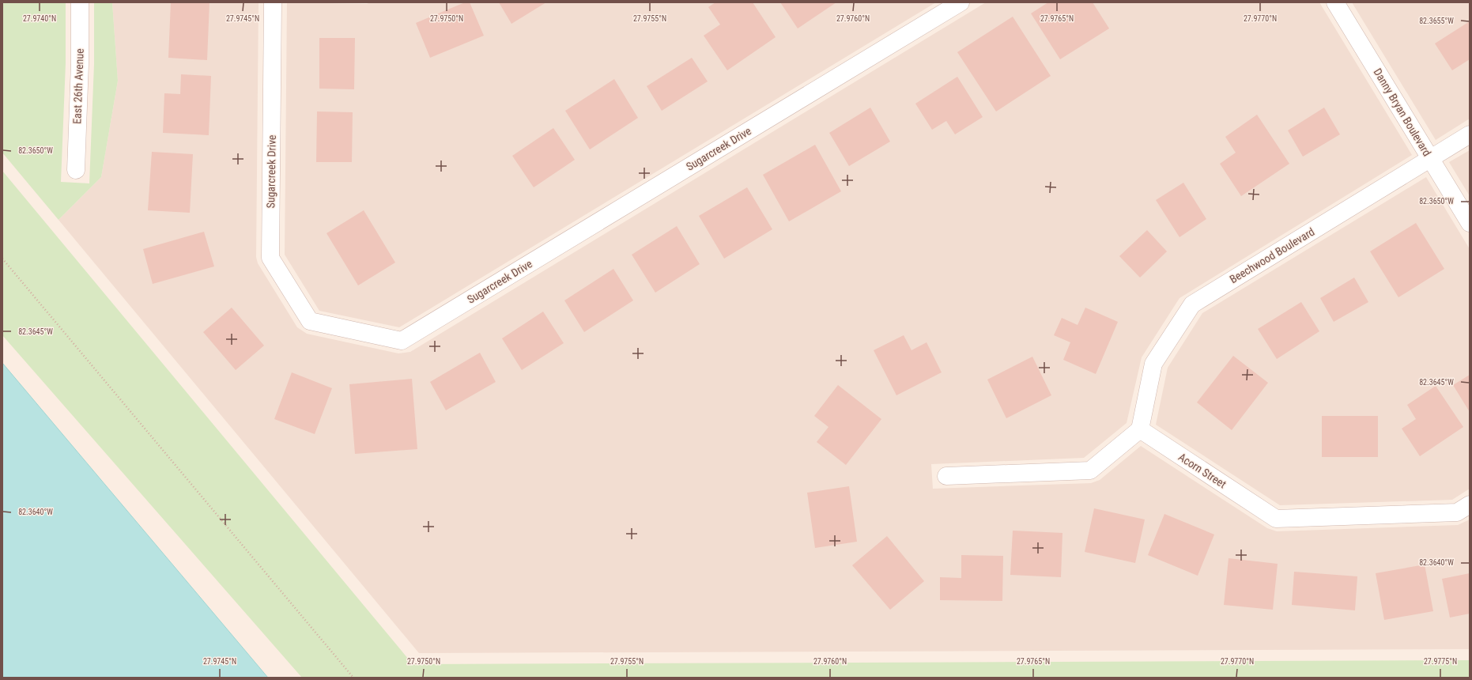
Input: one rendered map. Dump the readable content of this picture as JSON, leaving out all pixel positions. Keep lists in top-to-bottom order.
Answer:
{
  "streets": {
    "street": [
      "East 26th Avenue",
      "Danny Bryan Boulevard",
      "Sugarcreek Drive",
      "Beechwood Boulevard",
      "Acorn Street"
    ]
  },
  "crossings": [
    ["Danny Bryan Boulevard", "Beechwood Boulevard"],
    ["Beechwood Boulevard", "Acorn Street"]
  ],
  "coordinates": [
    "27.9740°N",
    "27.9745°N",
    "27.9750°N",
    "27.9755°N",
    "27.9760°N",
    "27.9765°N",
    "27.9770°N",
    "82.3655°W",
    "82.3650°W",
    "82.3645°W",
    "82.3640°W",
    "27.9775°N"
  ]
}
